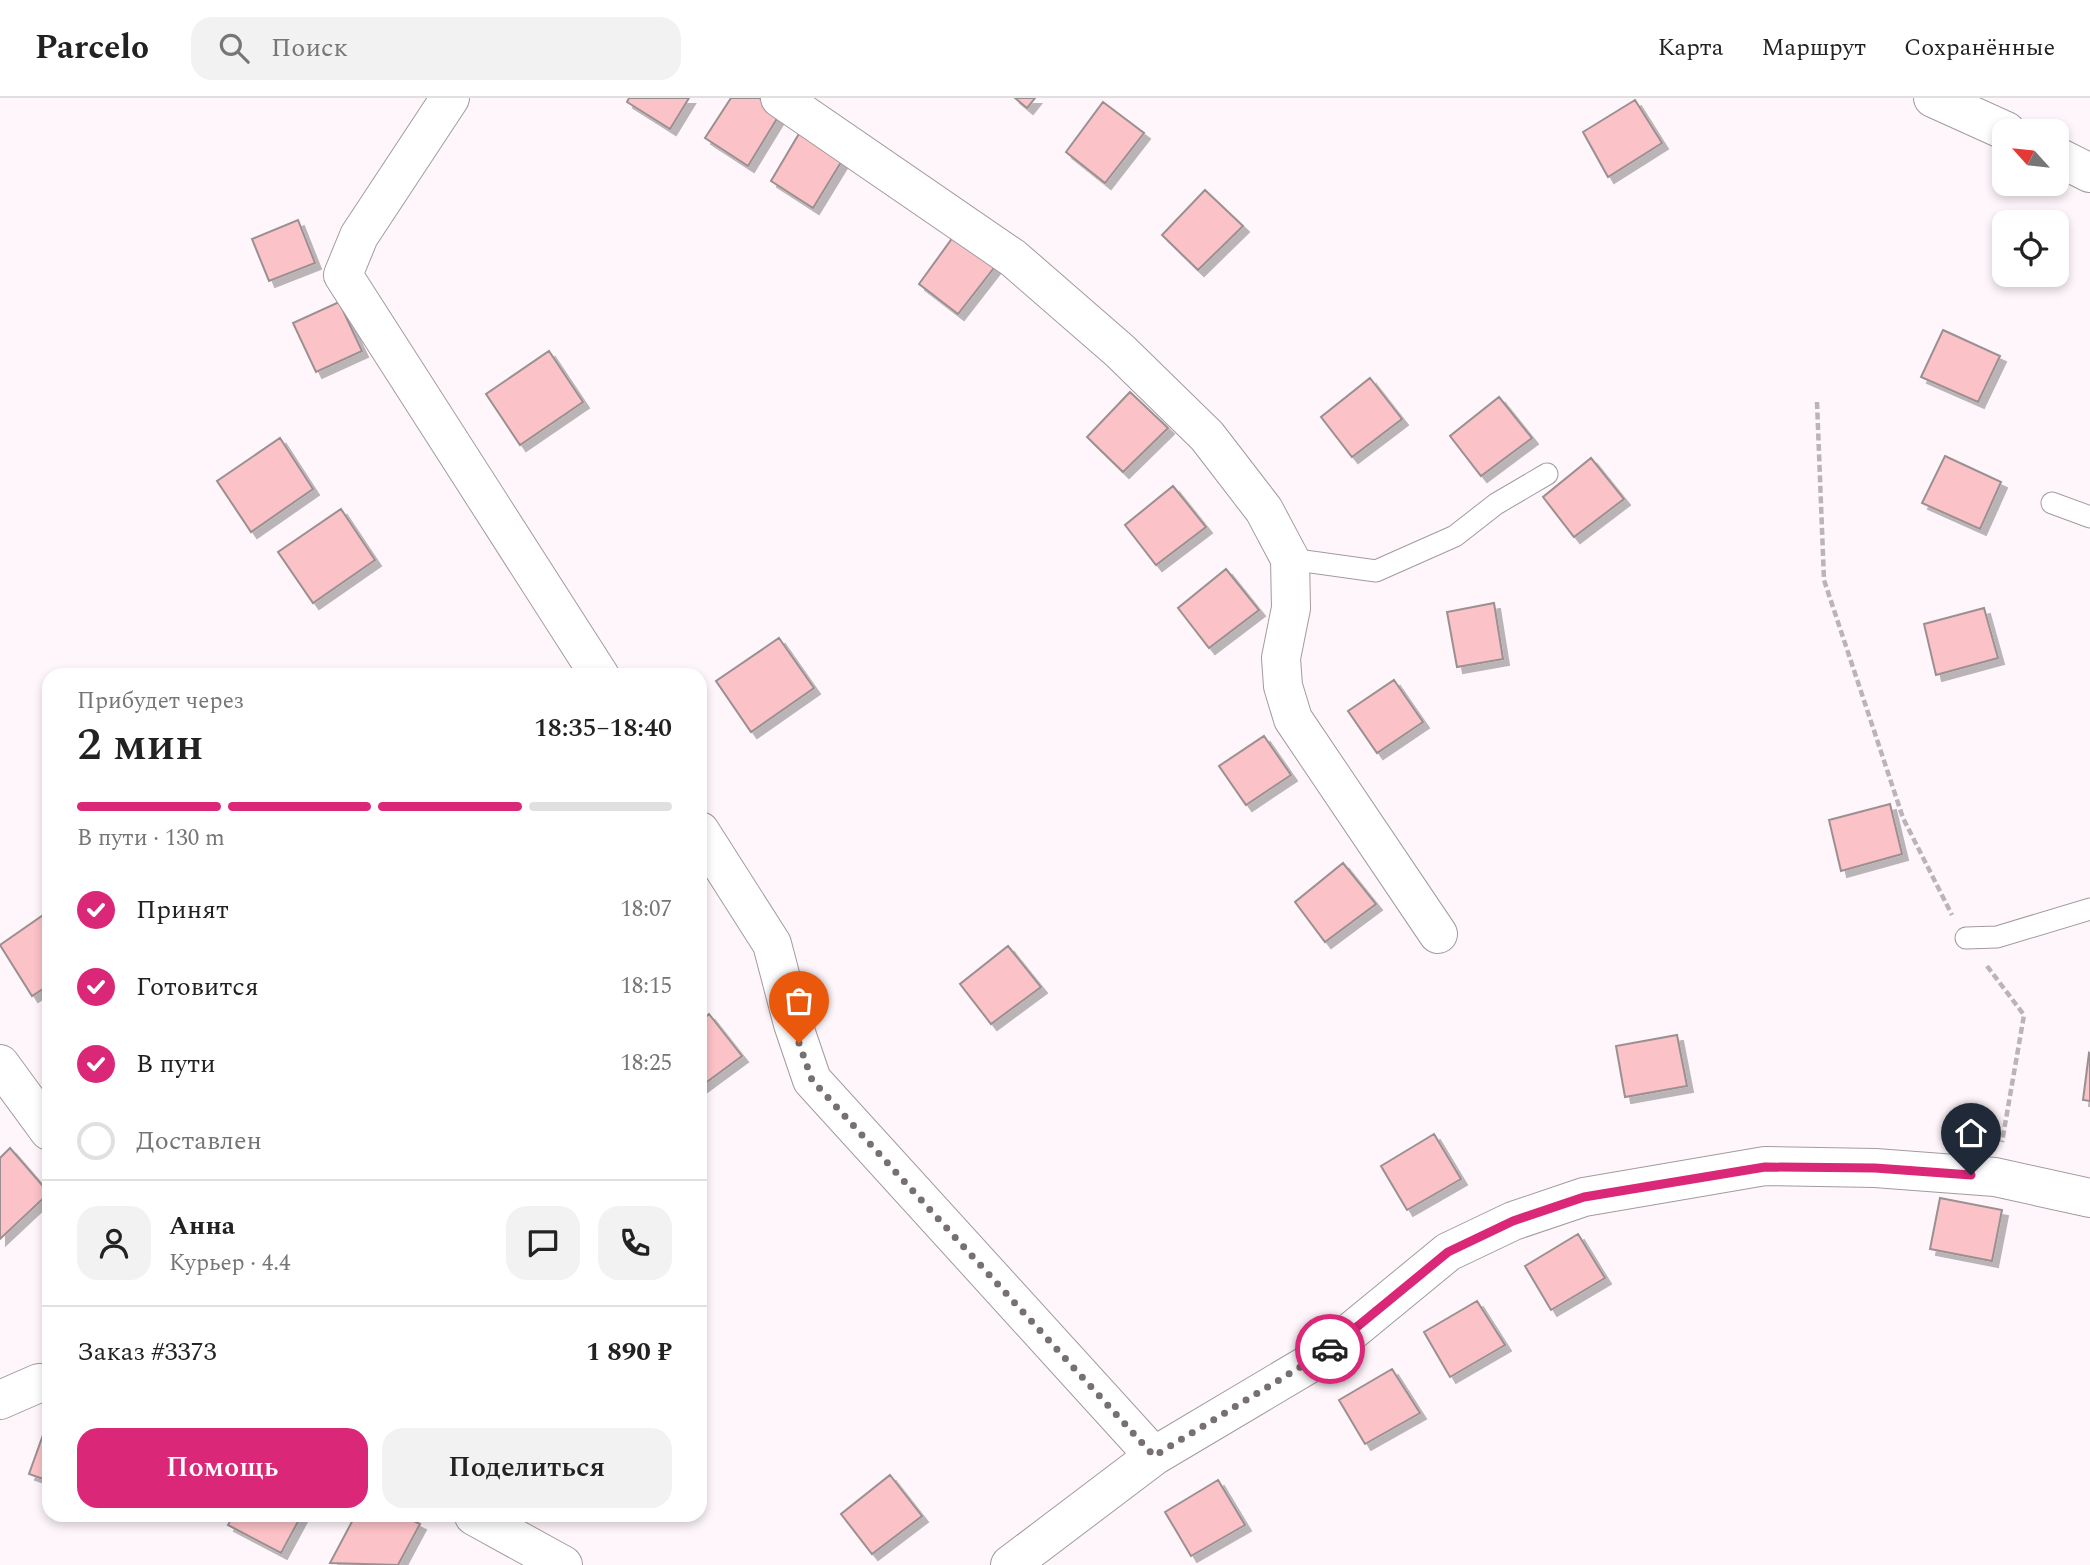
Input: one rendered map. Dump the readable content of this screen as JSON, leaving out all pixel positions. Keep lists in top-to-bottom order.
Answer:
{
  "north": "top left",
  "page": {
    "header": "Parcelo",
    "search": "Поиск",
    "nav": ["Карта", "Маршрут", "Сохранённые"],
    "heading": ["2 мин", "Прибудет через", "18:35–18:40"],
    "panel": [
      "Анна",
      "Курьер · 4.4",
      "Заказ #3373",
      "1 890 ₽"
    ],
    "bar": "В пути · 130 m",
    "list": [
      ["Принят", "18:07"],
      ["Готовится", "18:15"],
      ["В пути", "18:25"],
      "Доставлен"
    ],
    "buttons": ["Помощь", "Поделиться"]
  }
}
